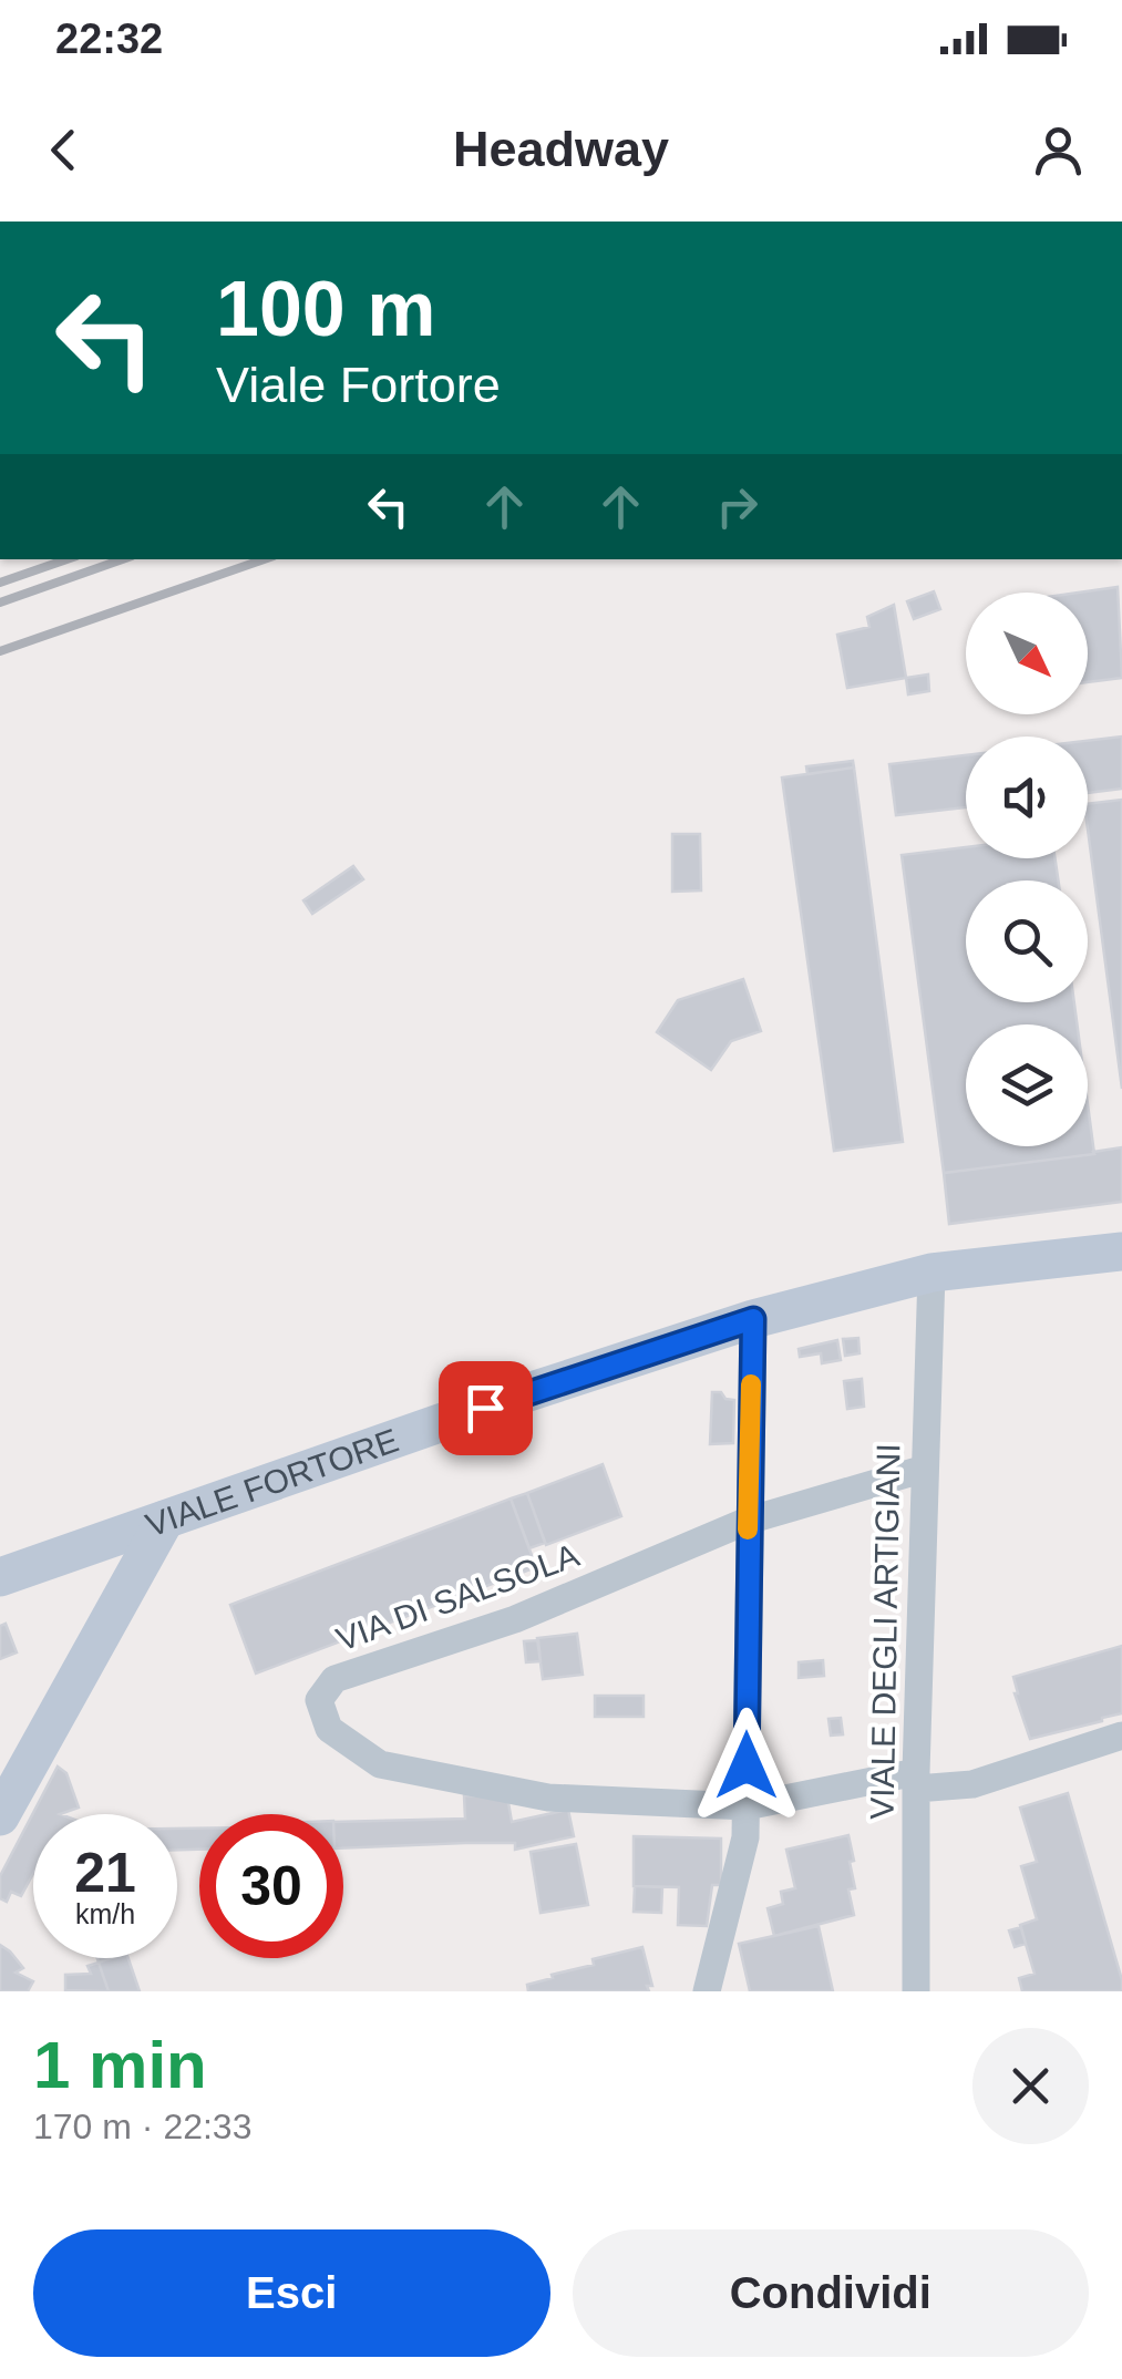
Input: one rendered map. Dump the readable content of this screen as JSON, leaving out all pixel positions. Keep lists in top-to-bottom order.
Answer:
{
  "streets": {
    "main road": ["VIALE FORTORE"],
    "street": ["VIA DI SALSOLA", "VIALE DEGLI ARTIGIANI"]
  },
  "crossings": [
    ["VIALE FORTORE", "VIALE DEGLI ARTIGIANI"]
  ],
  "north": "bottom right",
  "page": {
    "status": "22:32",
    "header": "Headway",
    "turn": ["100 m", "Viale Fortore"],
    "speed": "21 km/h",
    "limit": "30",
    "heading": ["1 min", "170 m · 22:33"],
    "buttons": ["Esci", "Condividi"]
  }
}
